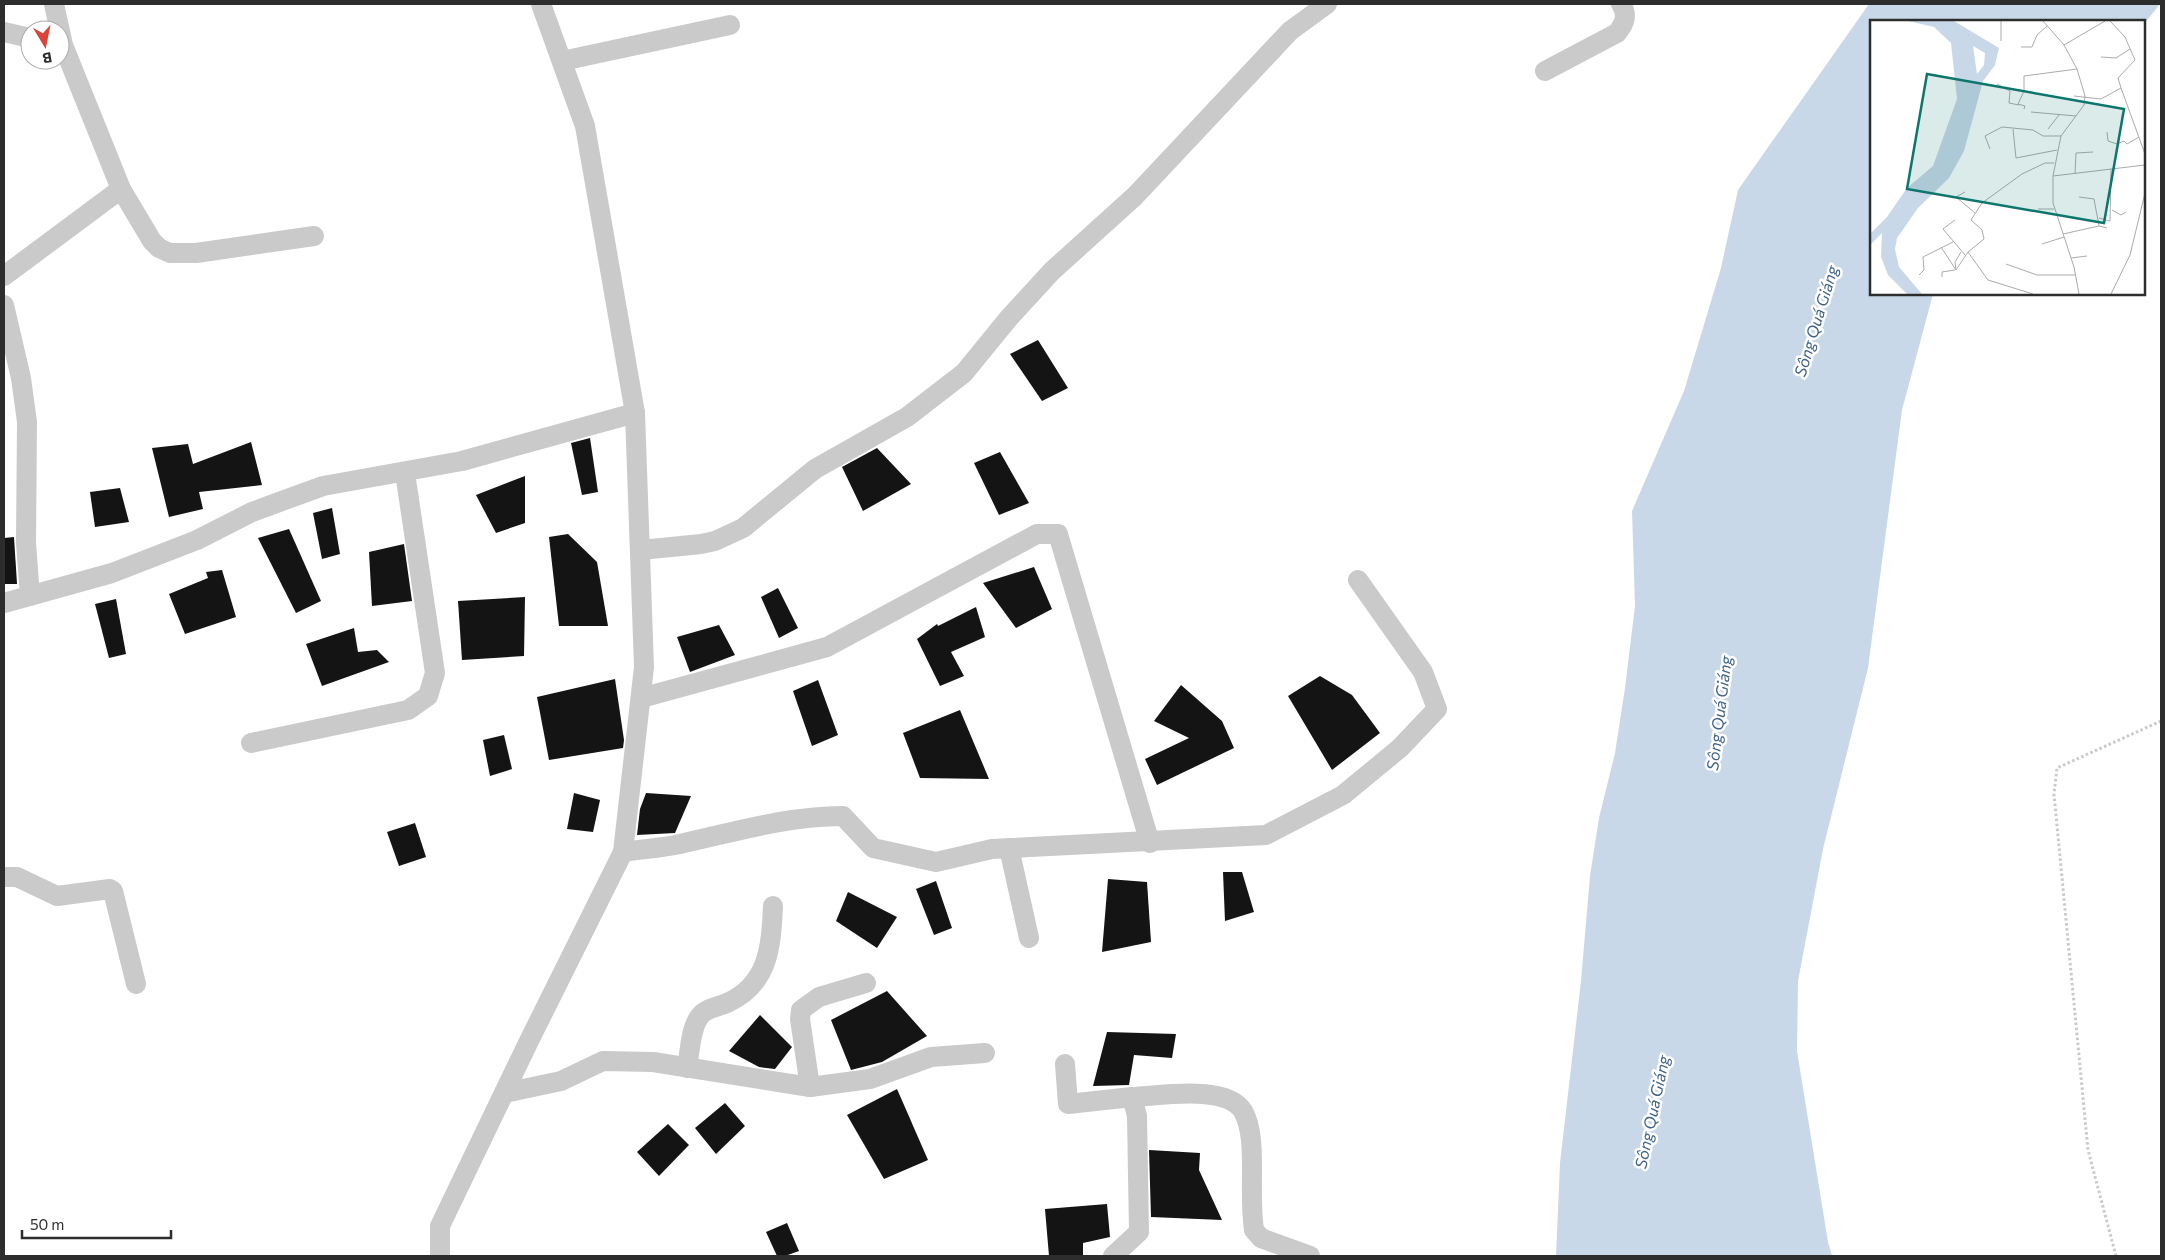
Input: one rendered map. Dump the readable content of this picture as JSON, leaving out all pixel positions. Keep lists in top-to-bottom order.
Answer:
{
  "water": ["Sông Quá Giáng"],
  "scale_bar": "50 m",
  "north": "bottom"
}
